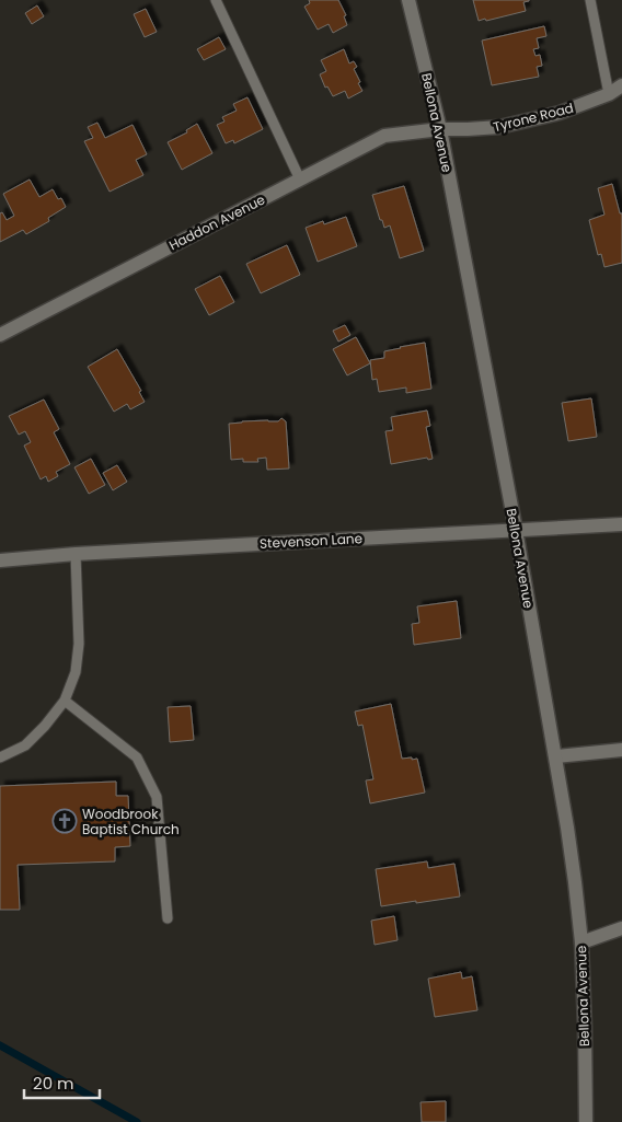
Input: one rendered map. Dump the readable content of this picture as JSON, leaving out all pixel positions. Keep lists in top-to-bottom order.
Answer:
{
  "streets": {
    "street": [
      "Tyrone Road",
      "Bellona Avenue",
      "Haddon Avenue",
      "Stevenson Lane"
    ]
  },
  "crossings": [
    ["Tyrone Road", "Bellona Avenue"],
    ["Tyrone Road", "Haddon Avenue"],
    ["Bellona Avenue", "Haddon Avenue"],
    ["Bellona Avenue", "Stevenson Lane"]
  ],
  "places": {
    "church": ["Woodbrook Baptist Church"]
  },
  "scale_bar": "20 m"
}
